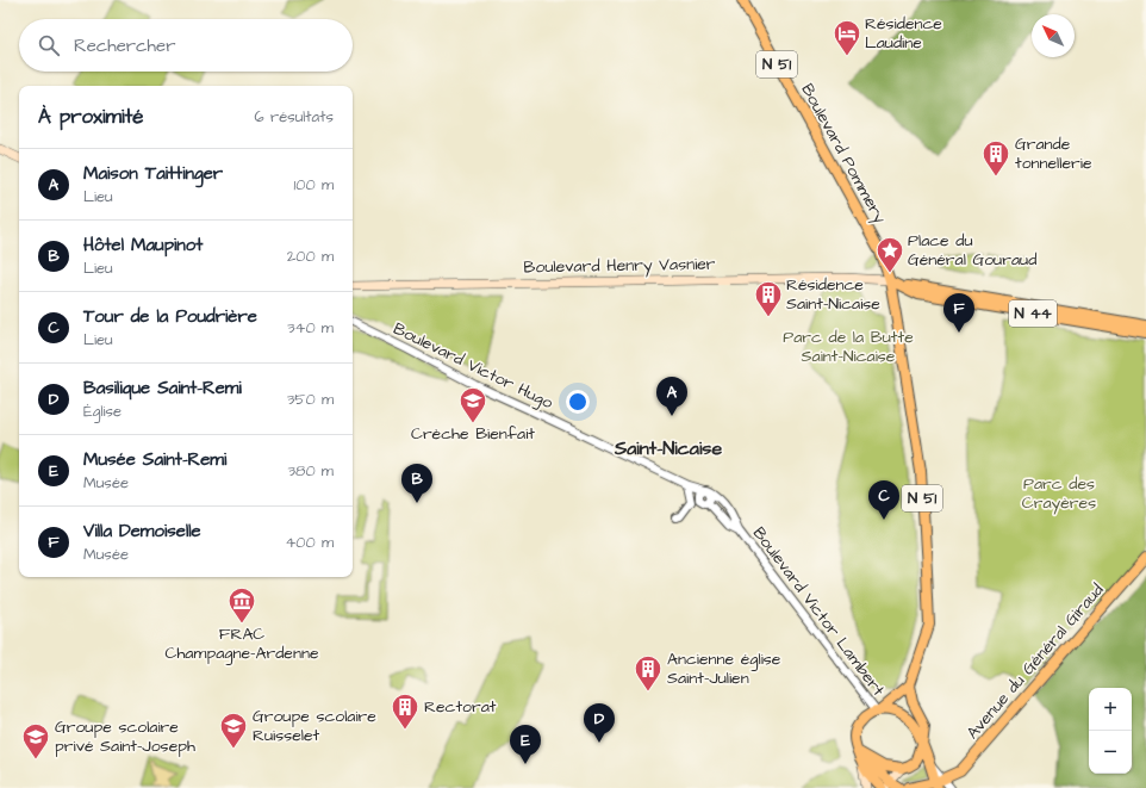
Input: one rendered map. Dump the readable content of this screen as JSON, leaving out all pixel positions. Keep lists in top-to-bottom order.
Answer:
{
  "streets": {
    "main road": [
      "N 51",
      "Boulevard Pommery",
      "Boulevard Henry Vasnier",
      "N 44",
      "Avenue du Général Giraud"
    ],
    "street": ["Boulevard Victor Hugo", "Boulevard Victor Lambert"]
  },
  "crossings": [
    ["N 51", "Boulevard Pommery"],
    ["N 51", "Boulevard Henry Vasnier"],
    ["Boulevard Pommery", "Boulevard Henry Vasnier"]
  ],
  "districts": ["Saint-Nicaise"],
  "parks": ["Parc de la Butte Saint-Nicaise", "Parc des Crayères"],
  "places": {
    "hotel": ["Résidence Laudine"],
    "building": [
      "Grande tonnellerie",
      "Résidence Saint-Nicaise",
      "Ancienne église Saint-Julien",
      "Rectorat"
    ],
    "place": ["Place du Général Gouraud"],
    "school or university": ["Crèche Bienfait", "Groupe scolaire Ruisselet", "Groupe scolaire privé Saint-Joseph"],
    "museum": ["FRAC Champagne-Ardenne"]
  },
  "north": "top left",
  "page": {
    "search": "Rechercher",
    "heading": ["À proximité", "6 résultats"],
    "list": [
      {
        "mark": "A",
        "name": "Maison Taittinger",
        "note": "Lieu",
        "value": "100 m"
      },
      {
        "mark": "B",
        "name": "Hôtel Maupinot",
        "note": "Lieu",
        "value": "200 m"
      },
      {
        "mark": "C",
        "name": "Tour de la Poudrière",
        "note": "Lieu",
        "value": "340 m"
      },
      {
        "mark": "D",
        "name": "Basilique Saint-Remi",
        "note": "Église",
        "value": "350 m"
      },
      {
        "mark": "E",
        "name": "Musée Saint-Remi",
        "note": "Musée",
        "value": "380 m"
      },
      {
        "mark": "F",
        "name": "Villa Demoiselle",
        "note": "Musée",
        "value": "400 m"
      }
    ],
    "pins": [
      "F",
      "A",
      "B",
      "C",
      "D",
      "E"
    ],
    "map_buttons": ["+", "−"]
  }
}
